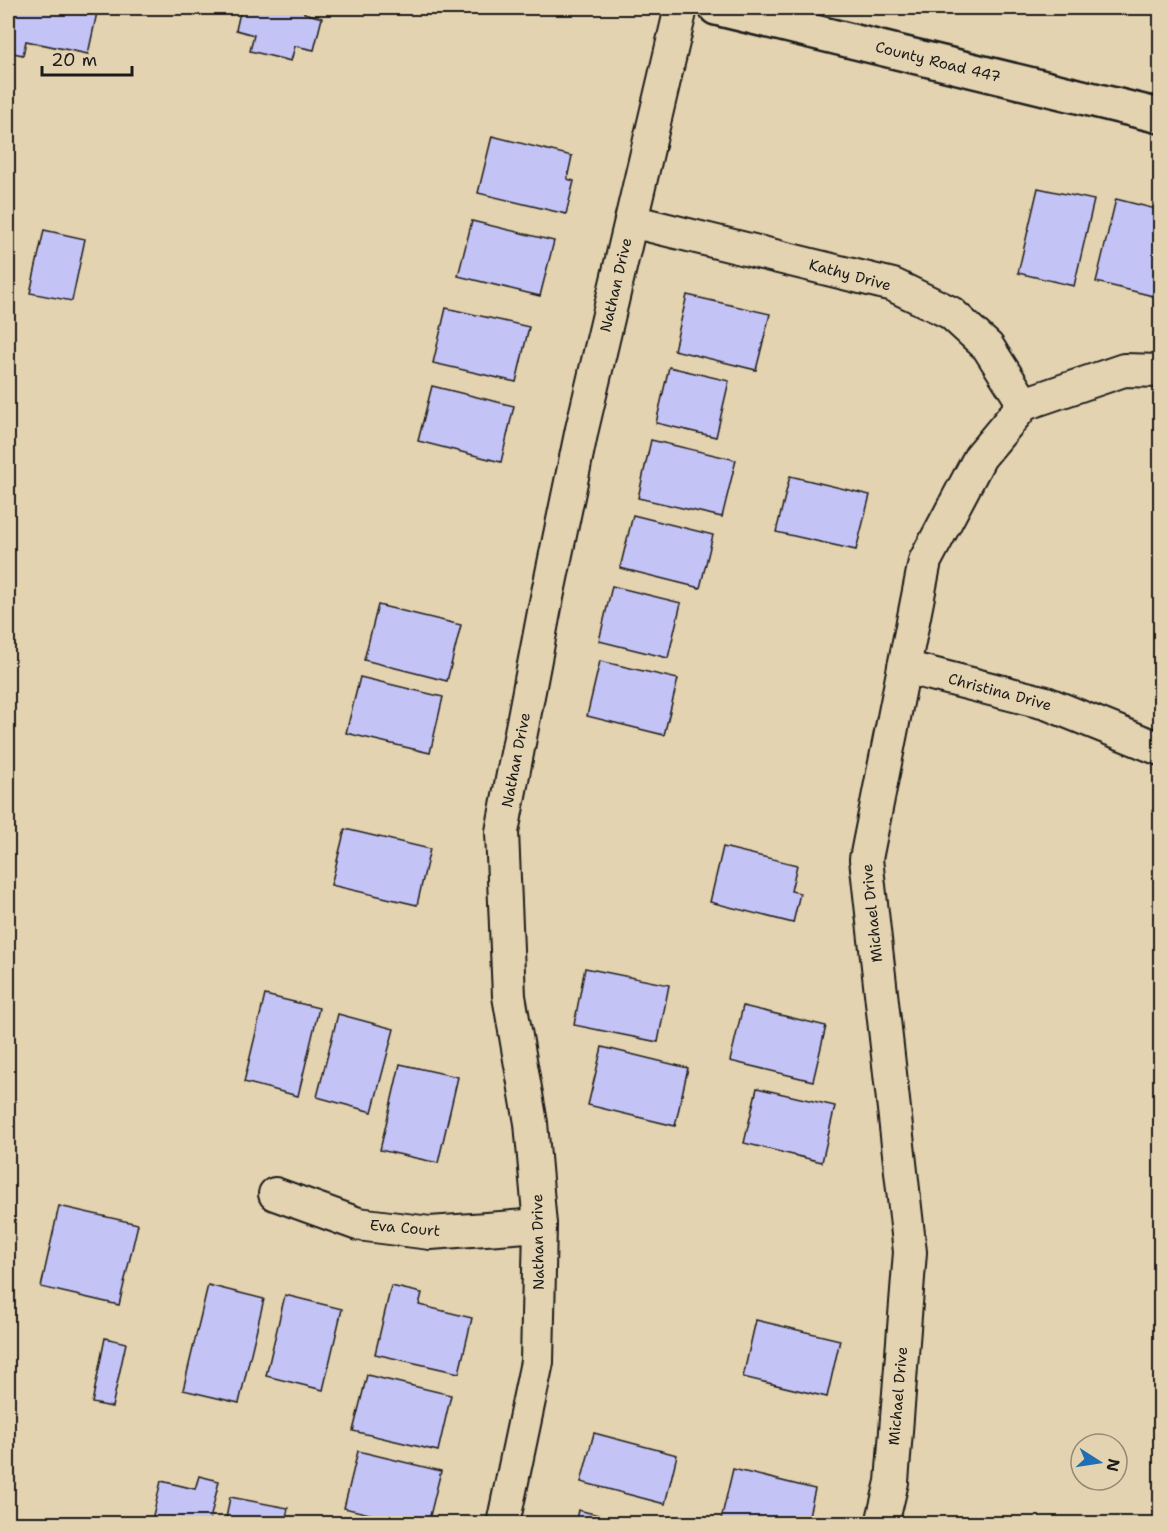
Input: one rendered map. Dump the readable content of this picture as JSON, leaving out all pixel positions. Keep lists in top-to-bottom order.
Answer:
{
  "streets": {
    "street": [
      "County Road 447",
      "Kathy Drive",
      "Nathan Drive",
      "Christina Drive",
      "Michael Drive",
      "Eva Court"
    ]
  },
  "crossings": [
    ["Kathy Drive", "Nathan Drive"],
    ["Kathy Drive", "Michael Drive"],
    ["Nathan Drive", "Eva Court"],
    ["Christina Drive", "Michael Drive"]
  ],
  "scale_bar": "20 m",
  "north": "right"
}
